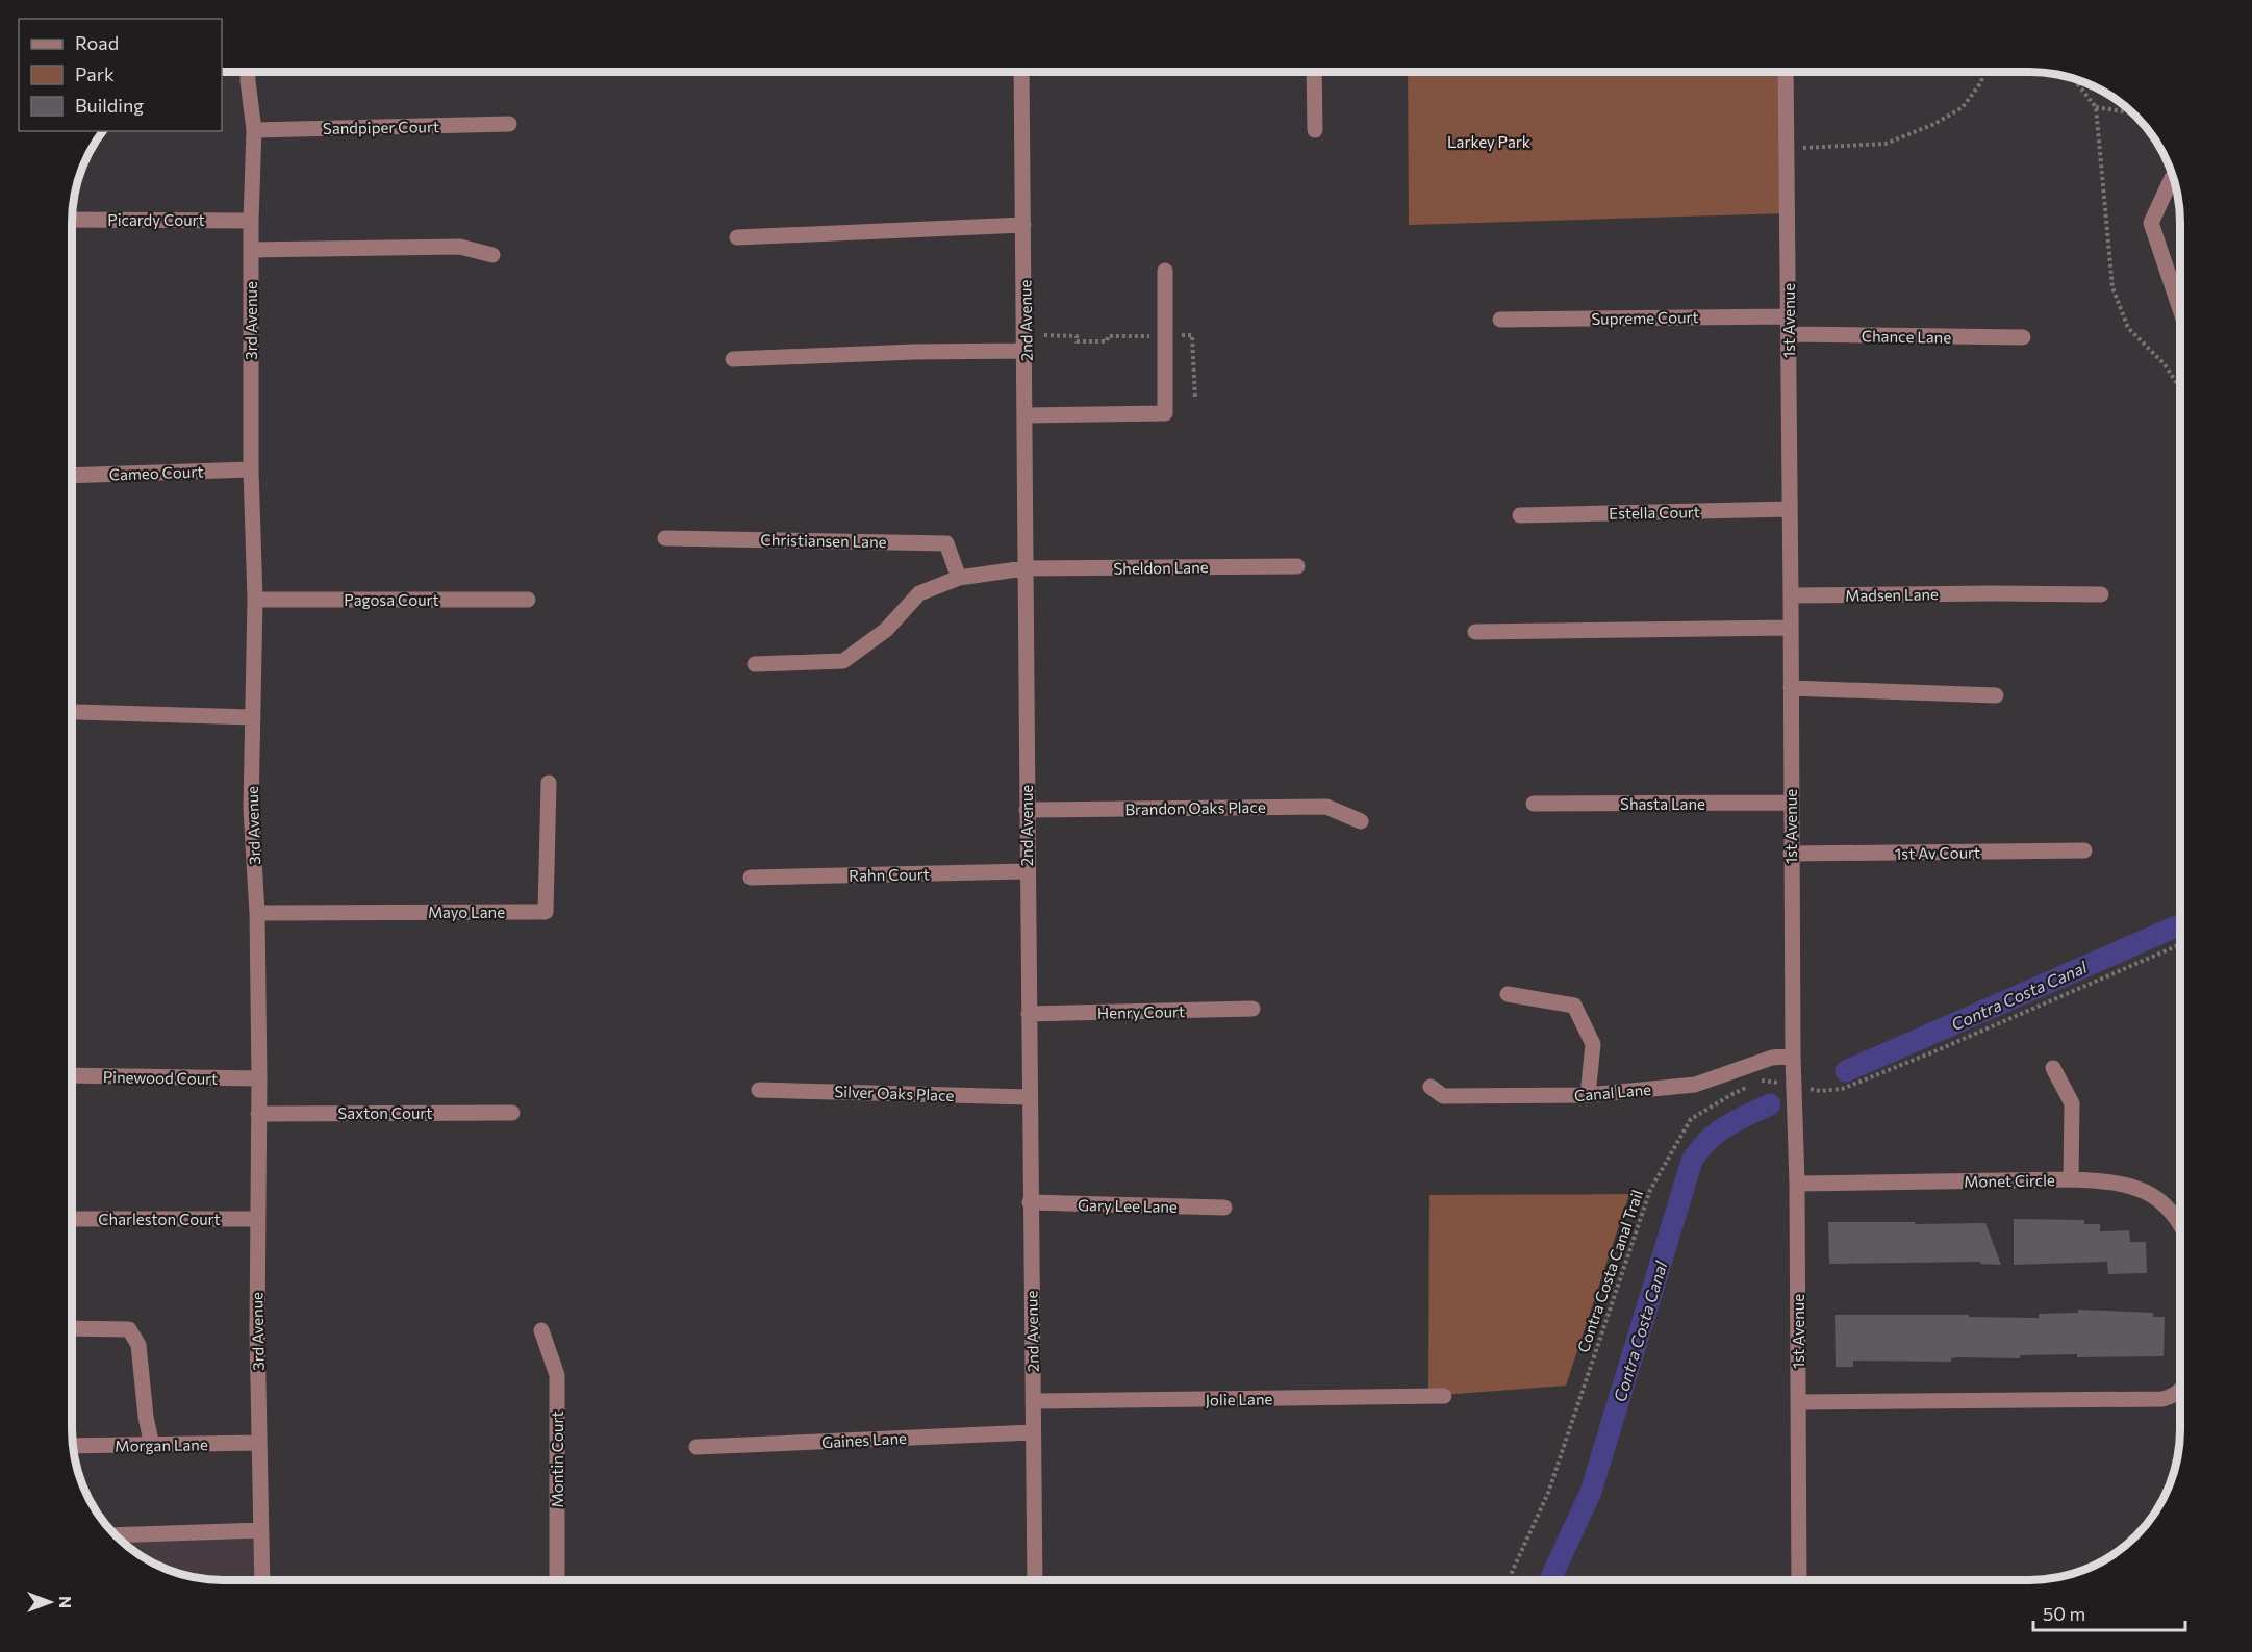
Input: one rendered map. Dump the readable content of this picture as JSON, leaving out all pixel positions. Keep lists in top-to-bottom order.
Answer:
{
  "streets": {
    "street": [
      "Sandpiper Court",
      "Picardy Court",
      "Supreme Court",
      "3rd Avenue",
      "2nd Avenue",
      "1st Avenue",
      "Chance Lane",
      "Cameo Court",
      "Estella Court",
      "Christiansen Lane",
      "Sheldon Lane",
      "Madsen Lane",
      "Pagosa Court",
      "Shasta Lane",
      "Brandon Oaks Place",
      "1st Av Court",
      "Rahn Court",
      "Mayo Lane",
      "Henry Court",
      "Pinewood Court",
      "Canal Lane",
      "Silver Oaks Place",
      "Saxton Court",
      "Monet Circle",
      "Gary Lee Lane",
      "Charleston Court",
      "Jolie Lane",
      "Gaines Lane",
      "Morgan Lane",
      "Montin Court"
    ],
    "path": ["Contra Costa Canal Trail"]
  },
  "crossings": [
    ["Sandpiper Court", "3rd Avenue"],
    ["Picardy Court", "3rd Avenue"],
    ["Supreme Court", "1st Avenue"],
    ["3rd Avenue", "Cameo Court"],
    ["3rd Avenue", "Pagosa Court"],
    ["3rd Avenue", "Mayo Lane"],
    ["3rd Avenue", "Pinewood Court"],
    ["3rd Avenue", "Saxton Court"],
    ["3rd Avenue", "Charleston Court"],
    ["3rd Avenue", "Morgan Lane"],
    ["2nd Avenue", "Sheldon Lane"],
    ["2nd Avenue", "Brandon Oaks Place"],
    ["2nd Avenue", "Rahn Court"],
    ["2nd Avenue", "Henry Court"],
    ["2nd Avenue", "Silver Oaks Place"],
    ["2nd Avenue", "Gary Lee Lane"],
    ["2nd Avenue", "Jolie Lane"],
    ["2nd Avenue", "Gaines Lane"],
    ["1st Avenue", "Chance Lane"],
    ["1st Avenue", "Estella Court"],
    ["1st Avenue", "Madsen Lane"],
    ["1st Avenue", "Shasta Lane"],
    ["1st Avenue", "1st Av Court"],
    ["1st Avenue", "Canal Lane"],
    ["1st Avenue", "Monet Circle"],
    ["1st Avenue", "Contra Costa Canal Trail"],
    ["Christiansen Lane", "Sheldon Lane"]
  ],
  "water": ["Contra Costa Canal"],
  "parks": ["Larkey Park"],
  "legend": ["Road", "Park", "Building"],
  "scale_bar": "50 m",
  "north": "right"
}
